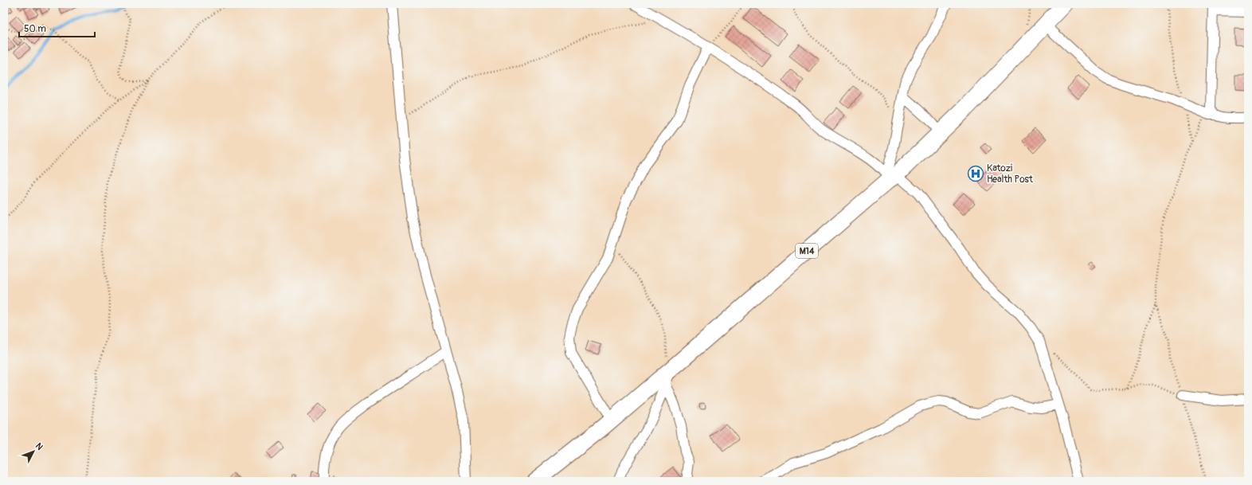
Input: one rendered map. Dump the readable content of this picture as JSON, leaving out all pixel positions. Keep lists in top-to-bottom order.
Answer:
{
  "streets": {
    "main road": ["M14"]
  },
  "places": {
    "hospital": ["Katozi Health Post"]
  },
  "scale_bar": "50 m",
  "north": "top right"
}
